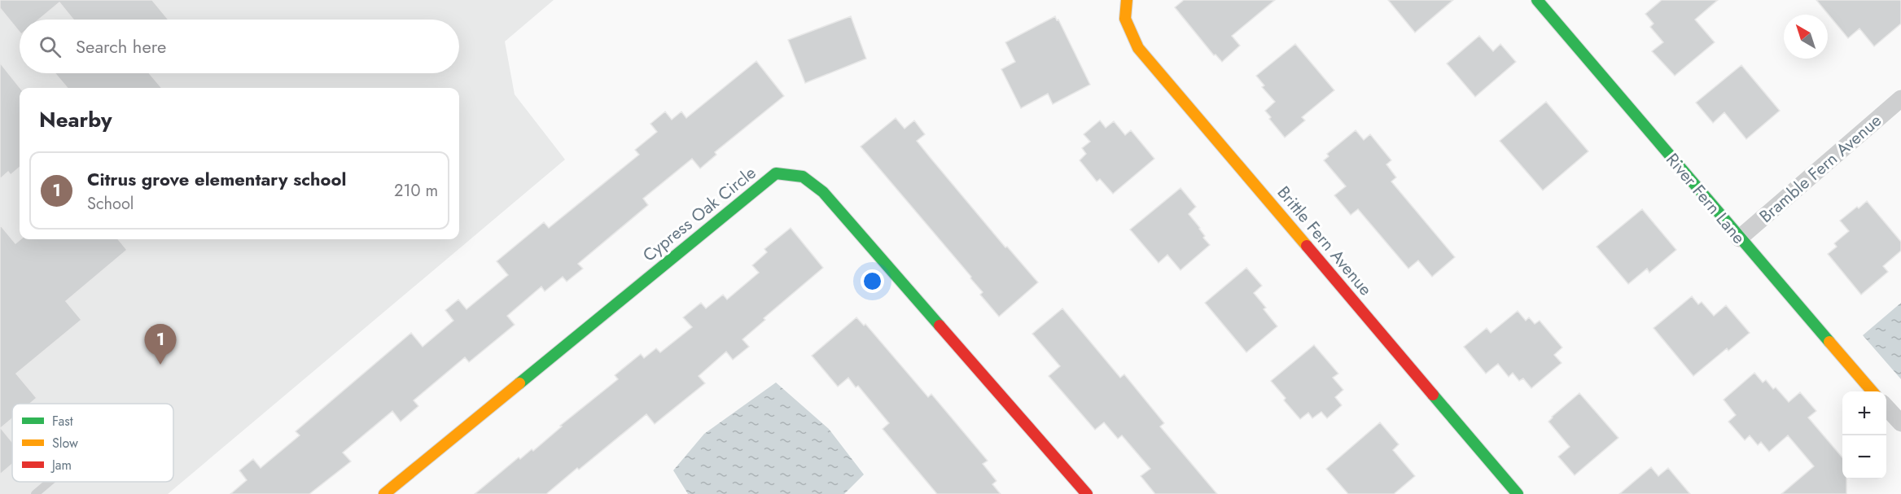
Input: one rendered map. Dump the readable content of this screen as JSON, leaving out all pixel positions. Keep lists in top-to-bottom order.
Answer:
{
  "streets": {
    "street": [
      "Bramble Fern Avenue",
      "River Fern Lane",
      "Cypress Oak Circle",
      "Brittle Fern Avenue"
    ]
  },
  "crossings": [
    ["Bramble Fern Avenue", "River Fern Lane"]
  ],
  "legend": ["Fast", "Slow", "Jam"],
  "north": "top left",
  "page": {
    "search": "Search here",
    "heading": "Nearby",
    "list": [
      {
        "mark": "1",
        "name": "Citrus grove elementary school",
        "note": "School",
        "value": "210 m"
      }
    ],
    "pins": "1",
    "map_buttons": ["+", "−"]
  }
}
